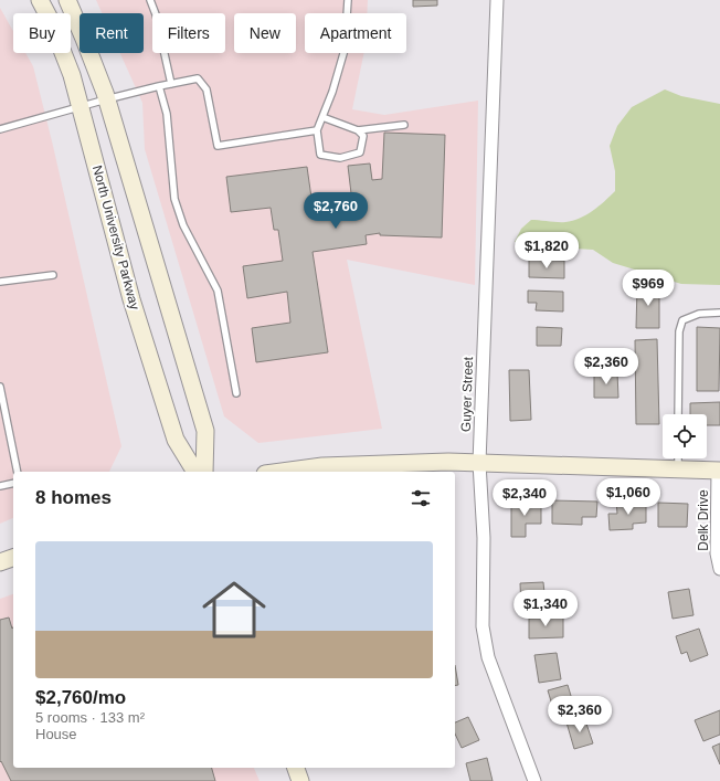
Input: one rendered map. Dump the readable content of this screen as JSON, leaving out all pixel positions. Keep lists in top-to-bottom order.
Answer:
{
  "streets": {
    "main road": ["North University Parkway"],
    "street": ["Guyer Street", "Delk Drive"]
  },
  "page": {
    "chip": [
      "Buy",
      "Rent",
      "Filters",
      "New",
      "Apartment"
    ],
    "price": [
      "$2,760",
      "$1,820",
      "$969",
      "$2,360",
      "$1,060",
      "$2,340",
      "$1,340",
      "$2,360"
    ],
    "heading": "8 homes",
    "list": [
      {
        "name": "$2,760/mo",
        "note": "5 rooms · 133 m² · House"
      }
    ]
  }
}
